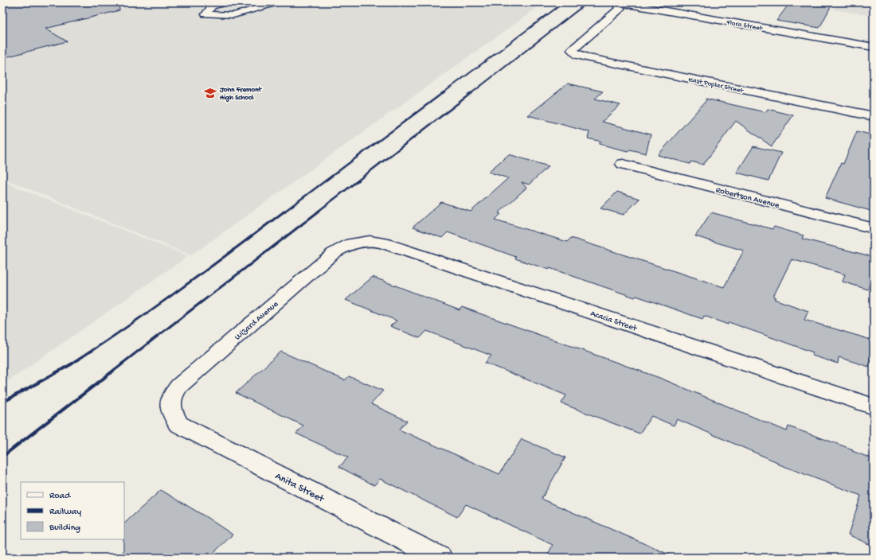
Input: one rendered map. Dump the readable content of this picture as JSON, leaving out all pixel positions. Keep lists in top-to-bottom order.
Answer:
{
  "streets": {
    "street": [
      "Flora Street",
      "East Poplar Street",
      "Robertson Avenue",
      "Wizard Avenue",
      "Acacia Street",
      "Anita Street"
    ]
  },
  "crossings": [
    ["Flora Street", "East Poplar Street"],
    ["Wizard Avenue", "Acacia Street"],
    ["Wizard Avenue", "Anita Street"]
  ],
  "places": {
    "school or university": ["John Fremont High School"]
  },
  "legend": ["Road", "Railway", "Building"]
}
